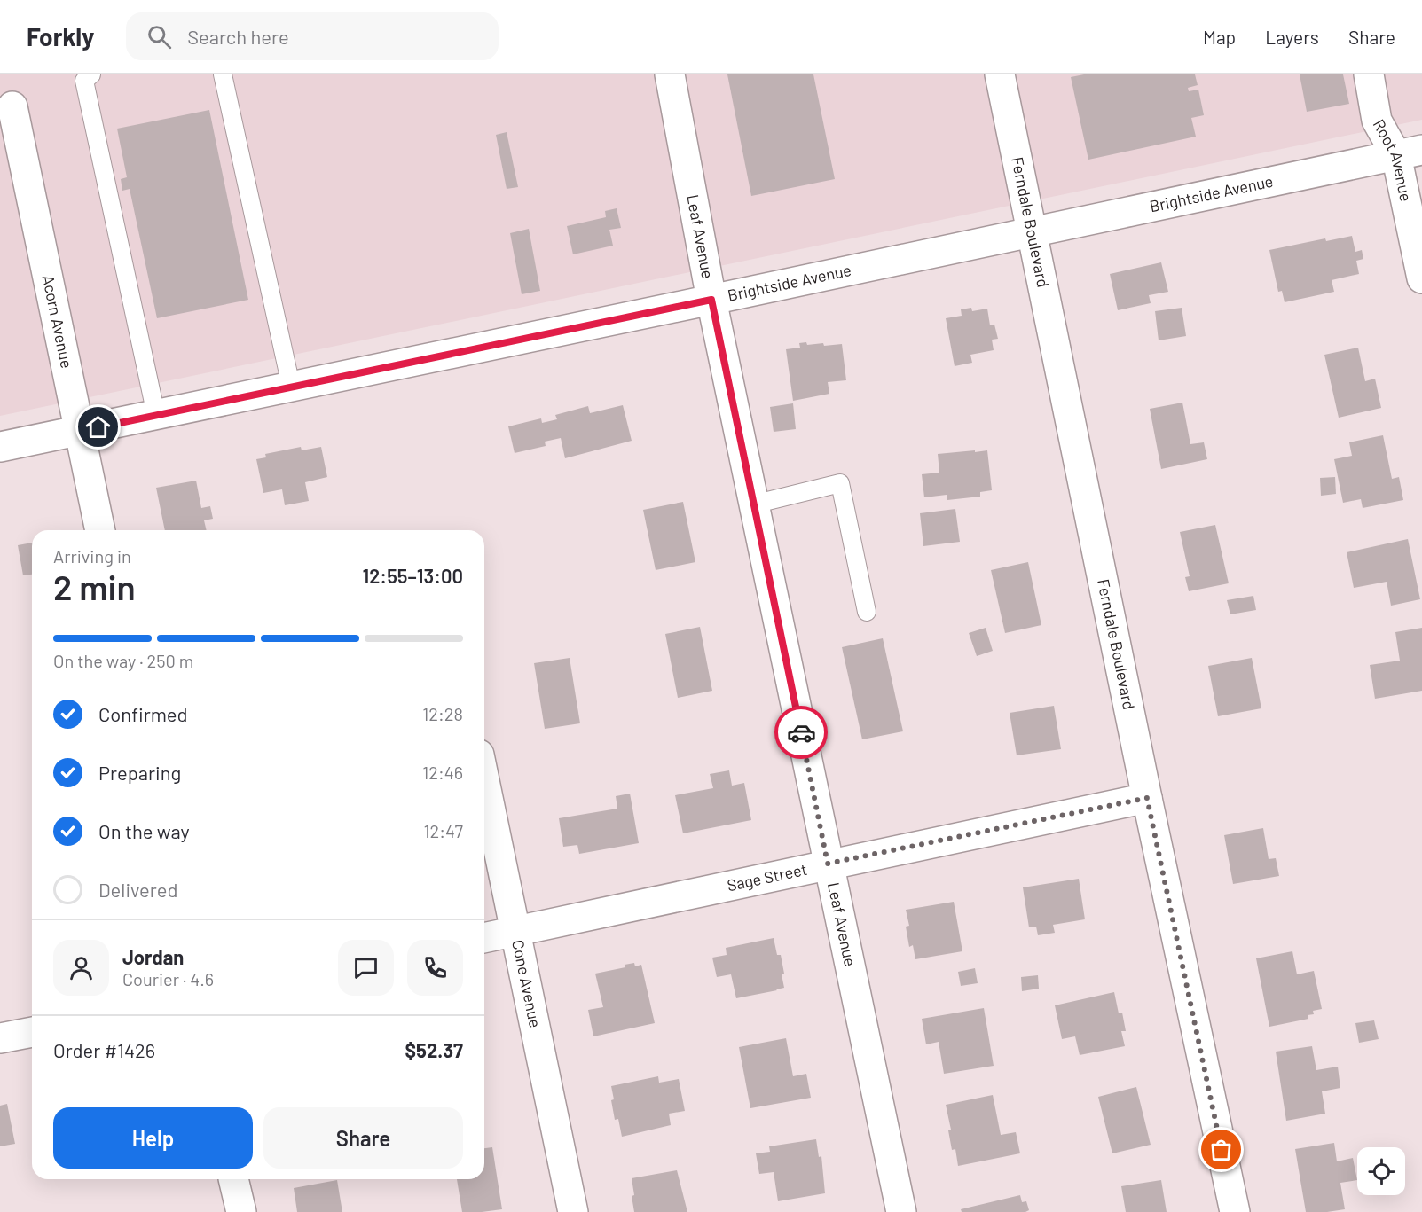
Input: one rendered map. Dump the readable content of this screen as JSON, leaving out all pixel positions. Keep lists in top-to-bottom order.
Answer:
{
  "streets": {
    "street": [
      "Root Avenue",
      "Brightside Avenue",
      "Ferndale Boulevard",
      "Leaf Avenue",
      "Acorn Avenue",
      "Sage Street",
      "Cone Avenue"
    ]
  },
  "crossings": [
    ["Root Avenue", "Brightside Avenue"],
    ["Brightside Avenue", "Ferndale Boulevard"],
    ["Brightside Avenue", "Leaf Avenue"],
    ["Brightside Avenue", "Acorn Avenue"],
    ["Ferndale Boulevard", "Sage Street"],
    ["Leaf Avenue", "Sage Street"],
    ["Sage Street", "Cone Avenue"]
  ],
  "page": {
    "header": "Forkly",
    "search": "Search here",
    "nav": ["Map", "Layers", "Share"],
    "heading": ["2 min", "Arriving in", "12:55–13:00"],
    "panel": [
      "Jordan",
      "Courier · 4.6",
      "Order #1426",
      "$52.37"
    ],
    "bar": "On the way · 250 m",
    "list": [
      ["Confirmed", "12:28"],
      ["Preparing", "12:46"],
      ["On the way", "12:47"],
      "Delivered"
    ],
    "buttons": ["Help", "Share"]
  }
}
